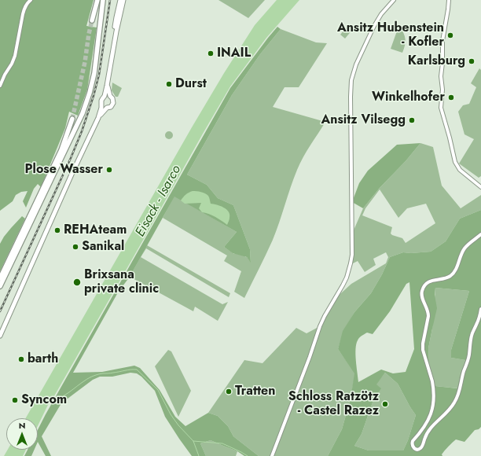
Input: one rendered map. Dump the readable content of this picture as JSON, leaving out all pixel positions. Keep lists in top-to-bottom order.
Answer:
{
  "water": ["Eisack - Isarco"],
  "places": [
    "Ansitz Hubenstein - Kofler",
    "INAIL",
    "Karlsburg",
    "Durst",
    "Winkelhofer",
    "Ansitz Vilsegg",
    "Plose Wasser",
    "REHAteam",
    "Sanikal",
    "Brixsana private clinic",
    "barth",
    "Tratten",
    "Syncom",
    "Schloss Ratzötz - Castel Razez"
  ],
  "north": "top"
}
